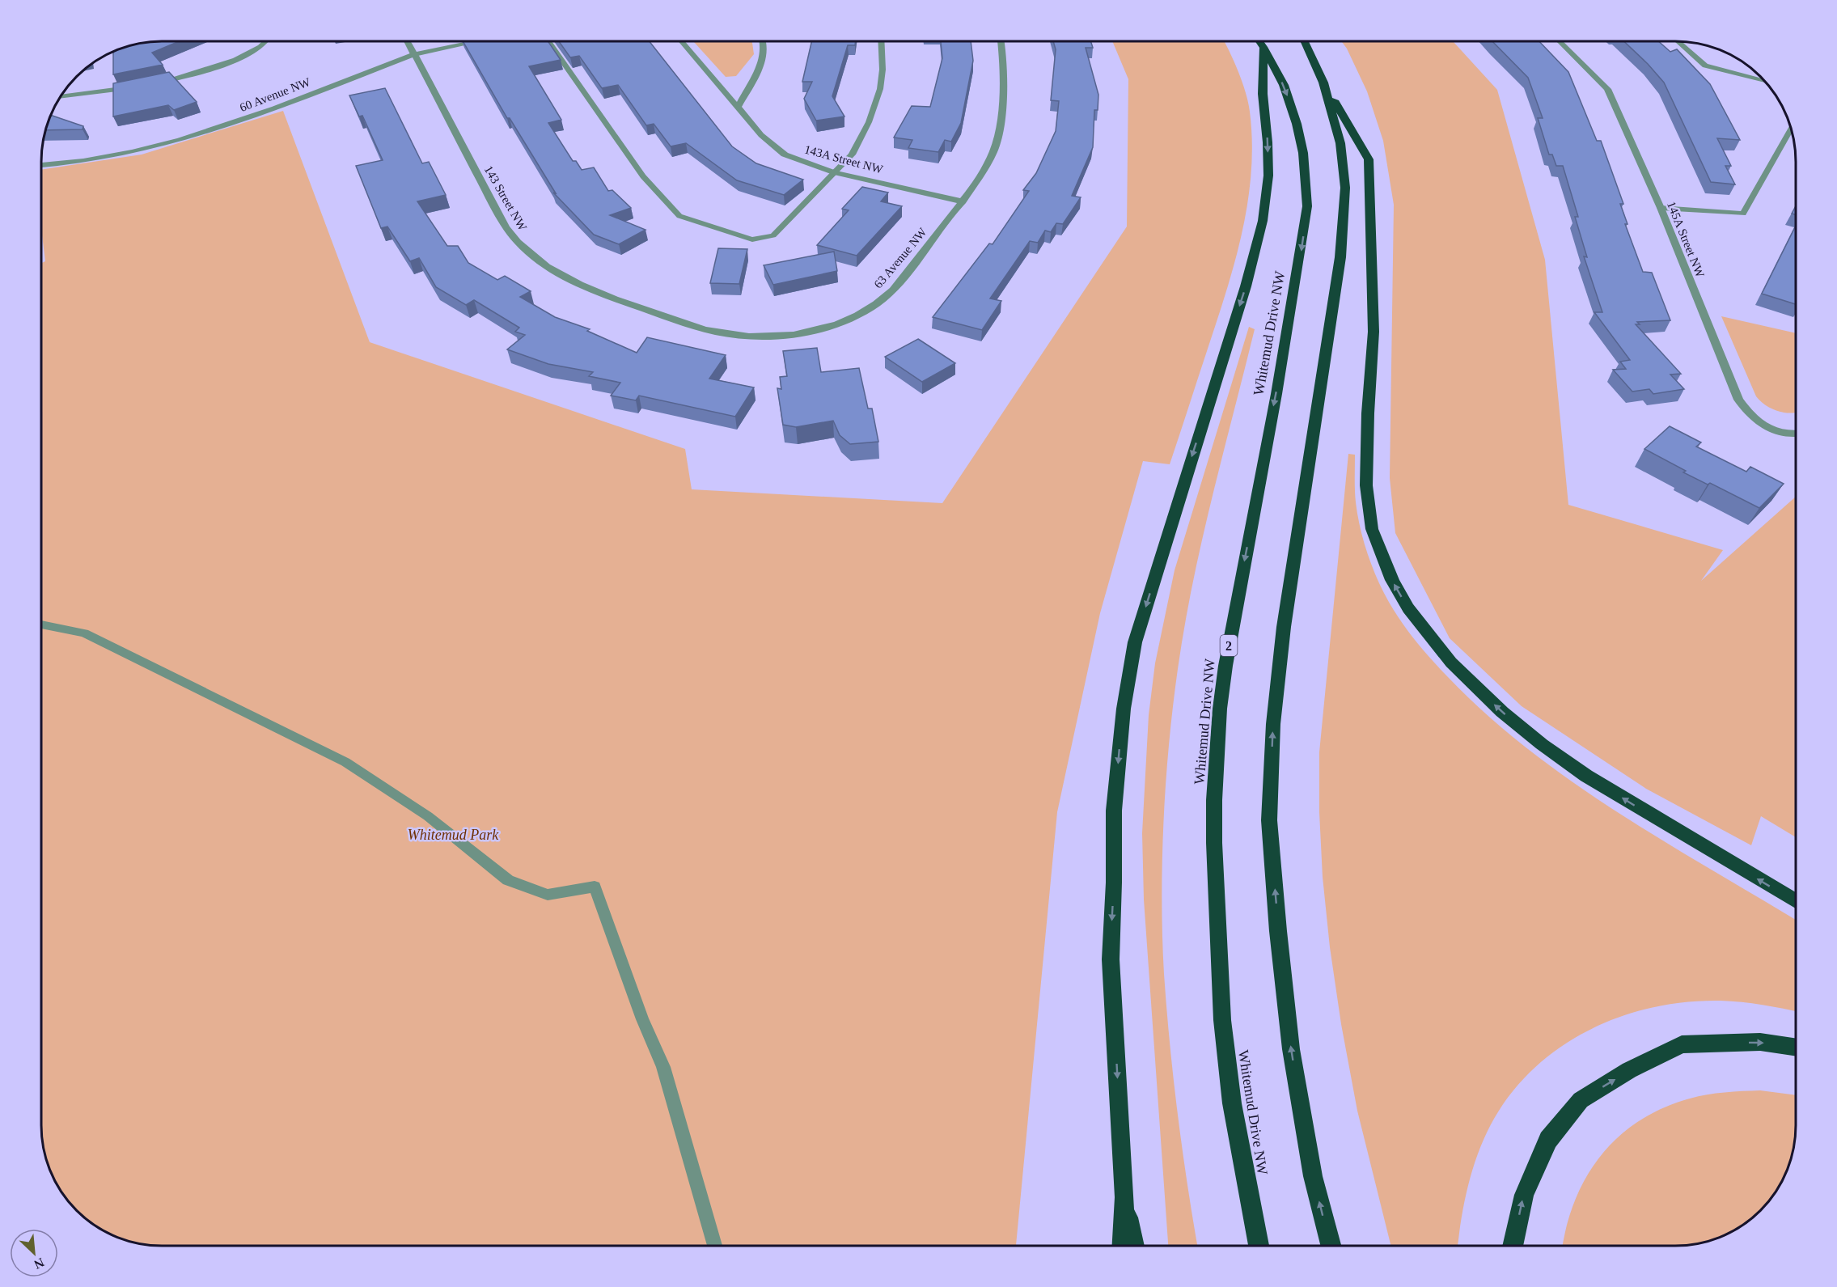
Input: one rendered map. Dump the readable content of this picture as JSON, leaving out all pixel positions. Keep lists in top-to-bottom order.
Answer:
{
  "streets": {
    "highway": ["Whitemud Drive NW", "2"],
    "street": [
      "60 Avenue NW",
      "143A Street NW",
      "143 Street NW",
      "145A Street NW",
      "63 Avenue NW"
    ]
  },
  "crossings": [
    ["60 Avenue NW", "143 Street NW"],
    ["143A Street NW", "63 Avenue NW"],
    ["143 Street NW", "63 Avenue NW"]
  ],
  "parks": ["Whitemud Park"],
  "north": "bottom right"
}
